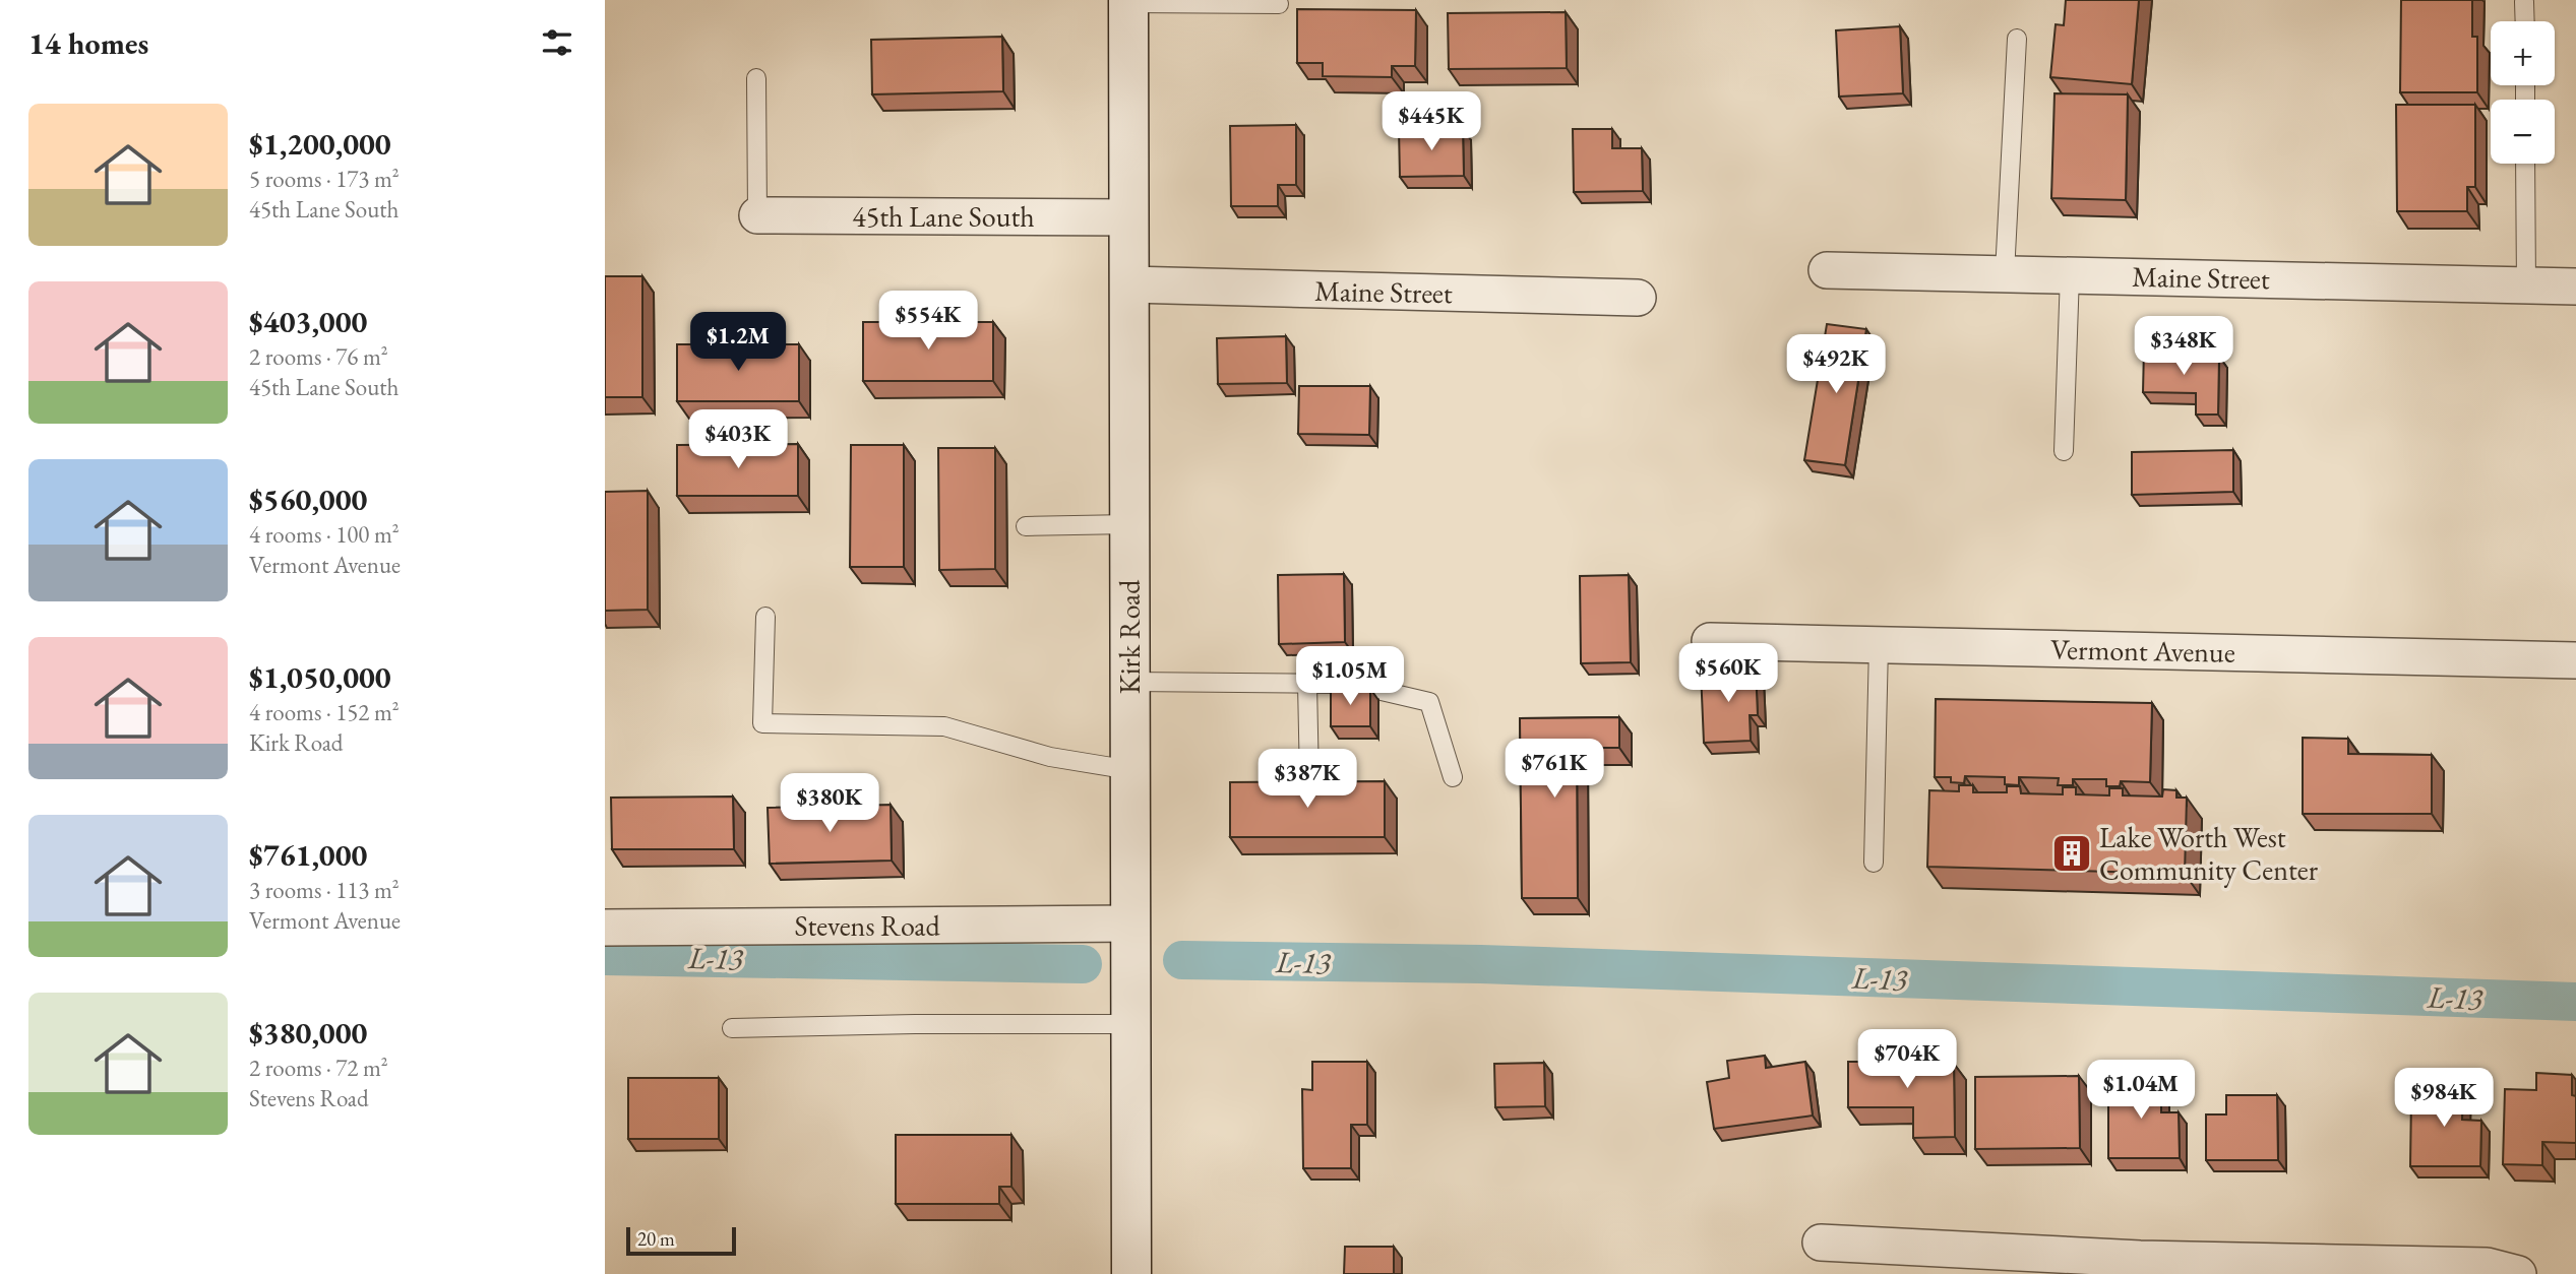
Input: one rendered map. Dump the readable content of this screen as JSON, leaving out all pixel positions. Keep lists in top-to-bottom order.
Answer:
{
  "streets": {
    "street": [
      "45th Lane South",
      "Maine Street",
      "Kirk Road",
      "Vermont Avenue",
      "Stevens Road"
    ]
  },
  "crossings": [
    ["45th Lane South", "Kirk Road"],
    ["Maine Street", "Kirk Road"],
    ["Kirk Road", "Stevens Road"]
  ],
  "water": ["L-13"],
  "places": {
    "building": ["Lake Worth West Community Center"]
  },
  "scale_bar": "20 m",
  "page": {
    "heading": "14 homes",
    "map_buttons": ["+", "−"],
    "list": [
      {
        "name": "$1,200,000",
        "note": "5 rooms · 173 m² · 45th Lane South"
      },
      {
        "name": "$403,000",
        "note": "2 rooms · 76 m² · 45th Lane South"
      },
      {
        "name": "$560,000",
        "note": "4 rooms · 100 m² · Vermont Avenue"
      },
      {
        "name": "$1,050,000",
        "note": "4 rooms · 152 m² · Kirk Road"
      },
      {
        "name": "$761,000",
        "note": "3 rooms · 113 m² · Vermont Avenue"
      },
      {
        "name": "$380,000",
        "note": "2 rooms · 72 m² · Stevens Road"
      }
    ],
    "price": [
      "$445K",
      "$554K",
      "$1.2M",
      "$348K",
      "$492K",
      "$403K",
      "$560K",
      "$1.05M",
      "$761K",
      "$387K",
      "$380K",
      "$704K",
      "$1.04M",
      "$984K"
    ],
    "scale": "20 m"
  }
}
